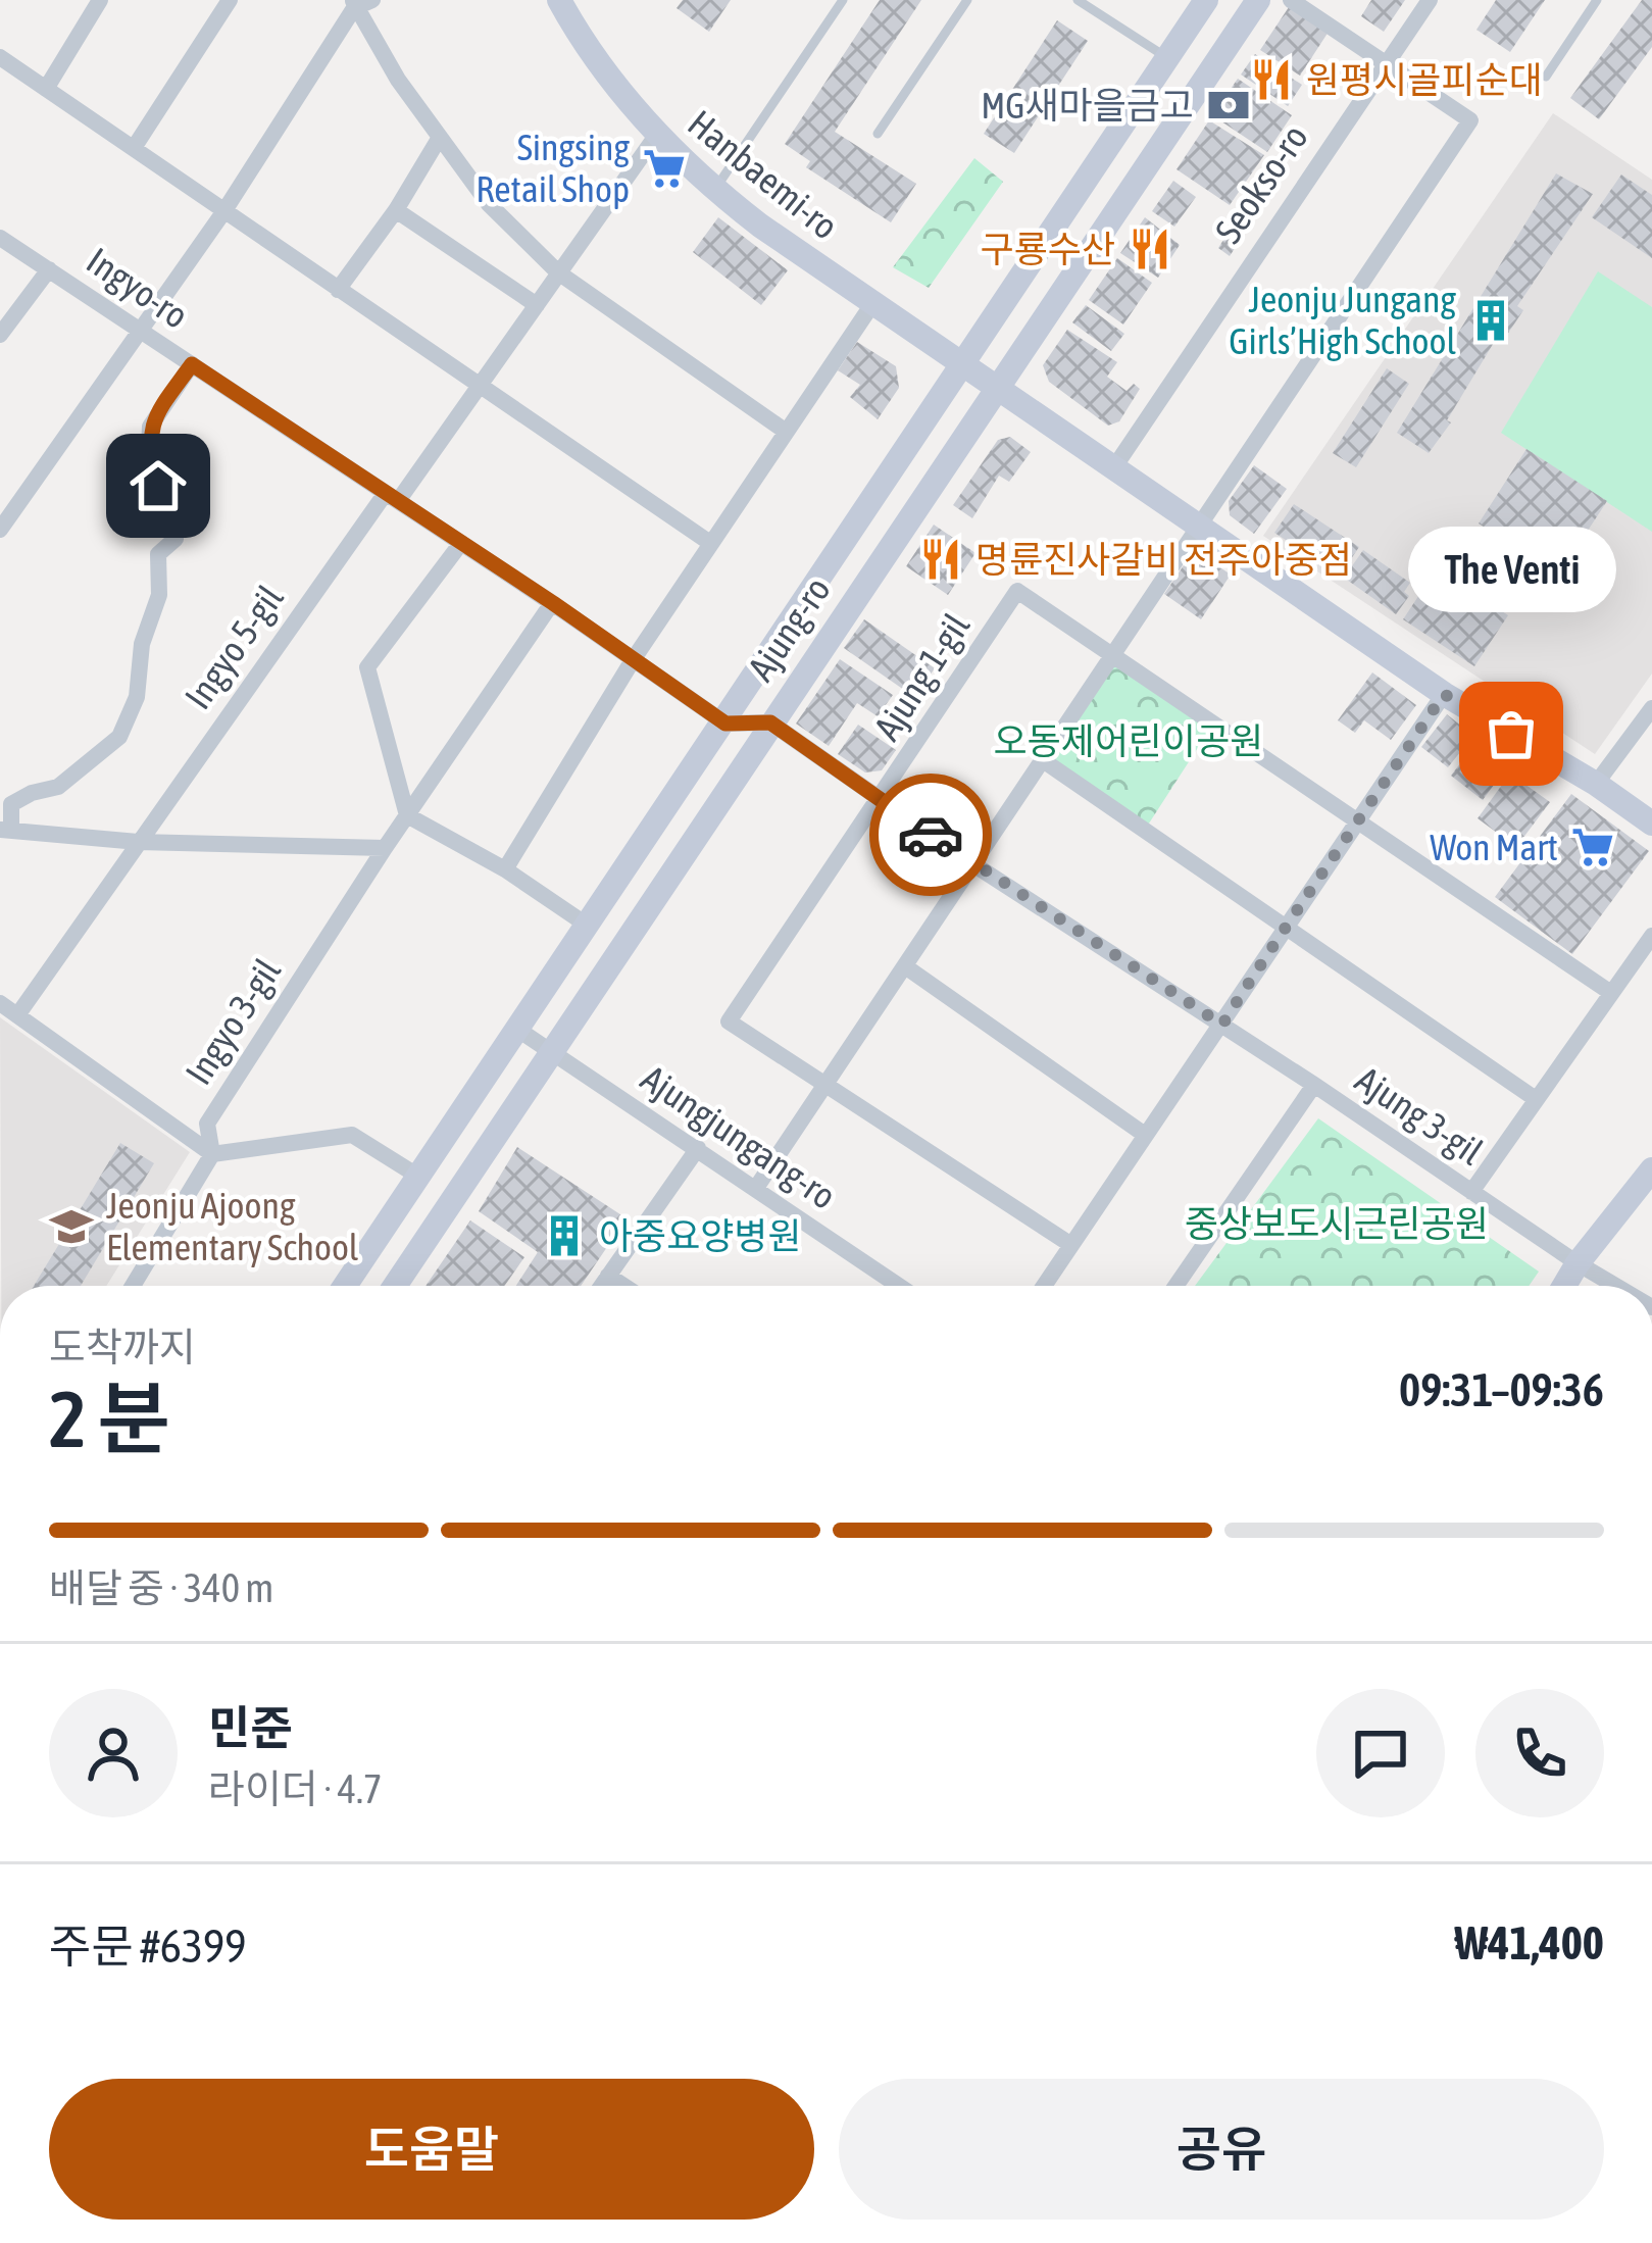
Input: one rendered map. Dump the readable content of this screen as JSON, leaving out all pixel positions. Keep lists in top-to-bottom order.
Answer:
{
  "streets": {
    "street": [
      "Hanbaemi-ro",
      "Seokso-ro",
      "Ingyo-ro",
      "Ajung-ro",
      "Ingyo 5-gil",
      "Ajung 1-gil",
      "Ingyo 3-gil",
      "Ajung 3-gil",
      "Ajungjungang-ro"
    ]
  },
  "crossings": [
    ["Hanbaemi-ro", "Ajung-ro"],
    ["Hanbaemi-ro", "Ingyo 5-gil"],
    ["Ingyo-ro", "Ajung-ro"],
    ["Ingyo-ro", "Ingyo 5-gil"],
    ["Ingyo-ro", "Ingyo 3-gil"],
    ["Ajung-ro", "Ajungjungang-ro"]
  ],
  "parks": ["오동제어린이공원", "중상보도시근린공원"],
  "places": {
    "restaurant": ["원평시골피순대", "구룡수산", "명륜진사갈비 전주아중점"],
    "bank": ["MG새마을금고"],
    "supermarket": ["Singsing Retail Shop", "Won Mart"],
    "building": ["Jeonju Jungang Girls’High School", "아중요양병원"],
    "other": ["The Venti"],
    "school or university": ["Jeonju Ajoong Elementary School"]
  },
  "page": {
    "bubble": "The Venti",
    "heading": ["2 분", "도착까지", "09:31–09:36"],
    "panel": [
      "민준",
      "라이더 · 4.7",
      "주문 #6399",
      "₩41,400"
    ],
    "bar": "배달 중 · 340 m",
    "buttons": ["도움말", "공유"]
  }
}
